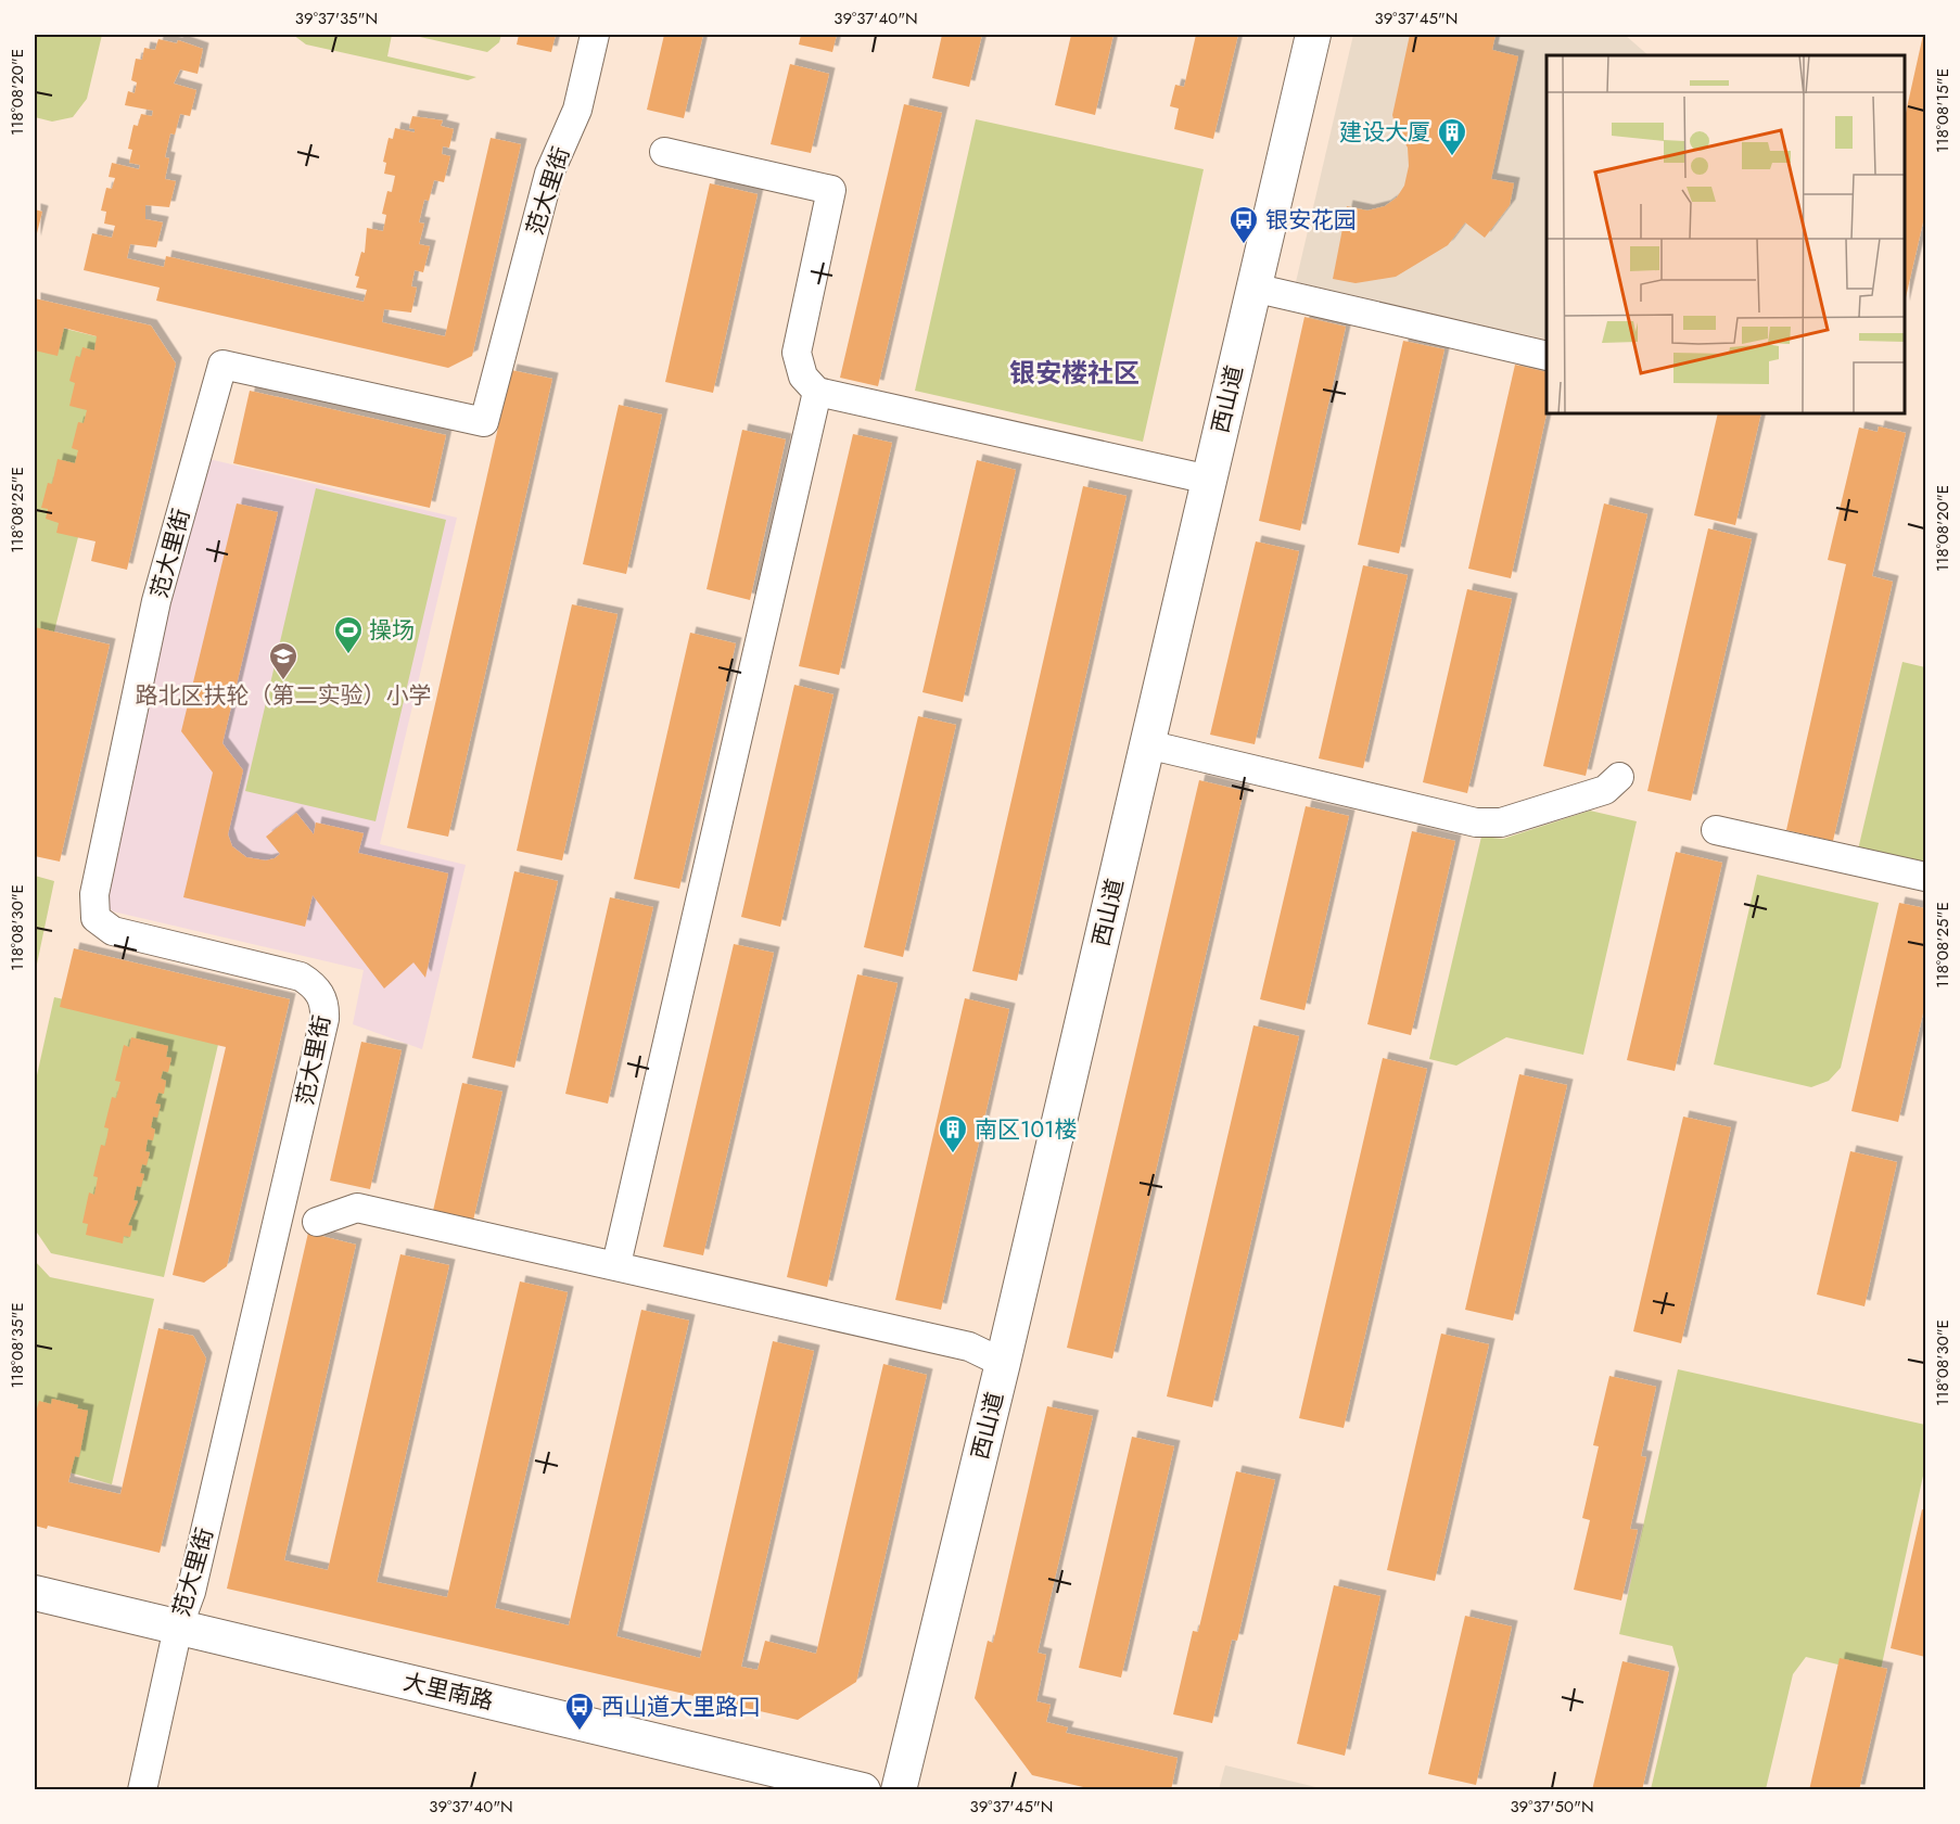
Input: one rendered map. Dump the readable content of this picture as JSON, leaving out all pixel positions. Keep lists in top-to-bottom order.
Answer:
{
  "streets": {
    "street": ["范大里街", "西山道", "大里南路"]
  },
  "crossings": [
    ["范大里街", "大里南路"]
  ],
  "districts": ["银安楼社区"],
  "places": {
    "building": ["建设大厦", "南区101楼"],
    "bus stop": ["银安花园", "西山道大里路口"],
    "sports": ["操场"],
    "school or university": ["路北区扶轮（第二实验）小学"]
  },
  "coordinates": [
    "39°37'35\"N",
    "39°37'40\"N",
    "39°37'45\"N",
    "118°08'20\"E",
    "118°08'15\"E",
    "118°08'25\"E",
    "118°08'30\"E",
    "118°08'35\"E",
    "39°37'50\"N"
  ]
}
